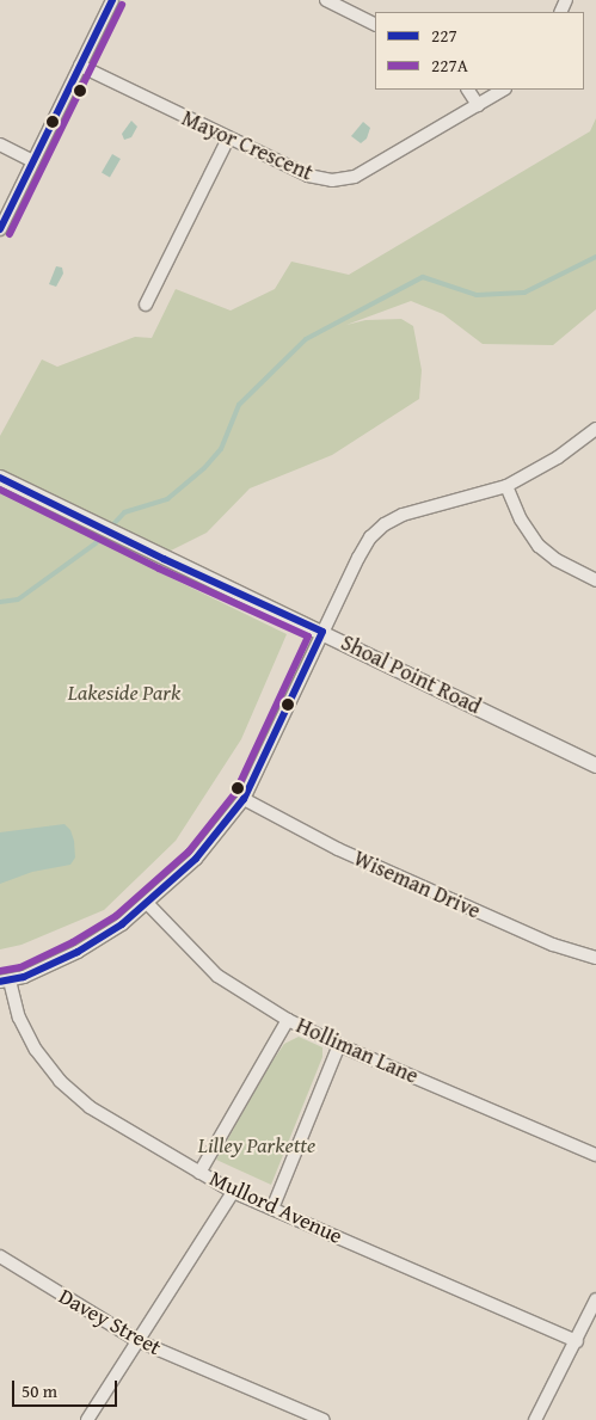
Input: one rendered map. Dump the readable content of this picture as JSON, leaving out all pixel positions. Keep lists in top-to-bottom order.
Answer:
{
  "streets": {
    "street": [
      "Mayor Crescent",
      "Shoal Point Road",
      "Wiseman Drive",
      "Holliman Lane",
      "Mullord Avenue",
      "Davey Street"
    ]
  },
  "parks": ["Lakeside Park", "Lilley Parkette"],
  "lines": ["transit line 227", "transit line 227A"],
  "legend": ["227", "227A"],
  "scale_bar": "50 m"
}
